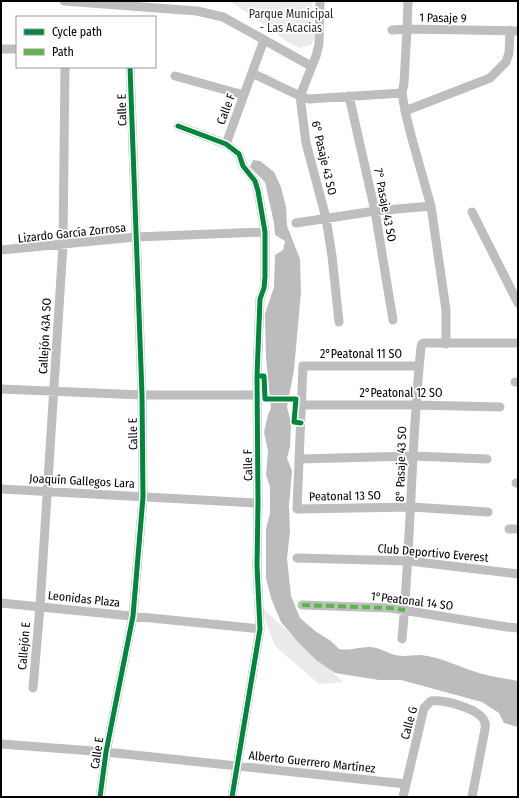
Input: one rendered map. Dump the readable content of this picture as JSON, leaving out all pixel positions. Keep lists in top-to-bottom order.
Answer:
{
  "streets": {
    "street": [
      "1 Pasaje 9",
      "Calle F",
      "Calle E",
      "6° Pasaje 43 SO",
      "7° Pasaje 43 SO",
      "Lizardo García Zorrosa",
      "Callejón 43A SO",
      "2°Peatonal 11 SO",
      "2°Peatonal 12 SO",
      "8° Pasaje 43 SO",
      "Joaquín Gallegos Lara",
      "Peatonal 13 SO",
      "Club Deportivo Everest",
      "Leonidas Plaza",
      "1°Peatonal 14 SO",
      "Callejón E",
      "Calle G",
      "Alberto Guerrero Martínez"
    ]
  },
  "crossings": [
    ["Calle F", "Lizardo García Zorrosa"],
    ["Calle F", "Joaquín Gallegos Lara"],
    ["Calle F", "Leonidas Plaza"],
    ["Calle F", "Alberto Guerrero Martínez"],
    ["Calle E", "Lizardo García Zorrosa"],
    ["Calle E", "Joaquín Gallegos Lara"],
    ["Calle E", "Leonidas Plaza"],
    ["Calle E", "Alberto Guerrero Martínez"],
    ["Lizardo García Zorrosa", "Callejón 43A SO"],
    ["Callejón 43A SO", "Joaquín Gallegos Lara"],
    ["Callejón 43A SO", "Leonidas Plaza"],
    ["Callejón 43A SO", "Callejón E"],
    ["2°Peatonal 11 SO", "2°Peatonal 12 SO"],
    ["2°Peatonal 11 SO", "8° Pasaje 43 SO"],
    ["2°Peatonal 12 SO", "8° Pasaje 43 SO"],
    ["8° Pasaje 43 SO", "Peatonal 13 SO"],
    ["8° Pasaje 43 SO", "Club Deportivo Everest"],
    ["8° Pasaje 43 SO", "1°Peatonal 14 SO"],
    ["Leonidas Plaza", "Callejón E"],
    ["Calle G", "Alberto Guerrero Martínez"]
  ],
  "parks": ["Parque Municipal - Las Acacias"],
  "legend": ["Cycle path", "Path"]
}
